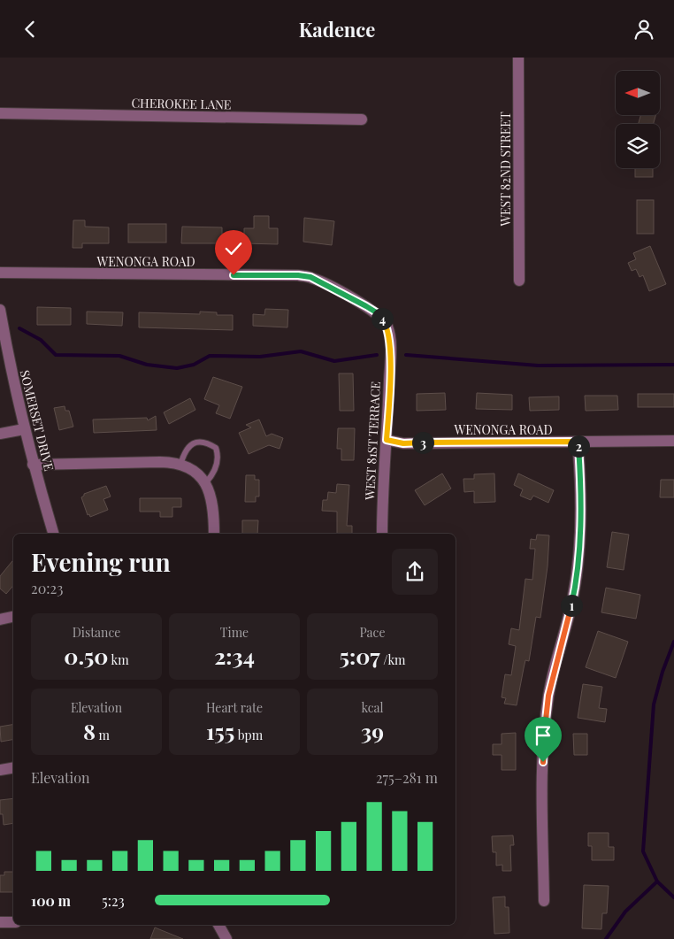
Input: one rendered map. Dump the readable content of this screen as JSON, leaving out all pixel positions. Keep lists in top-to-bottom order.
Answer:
{
  "streets": {
    "street": [
      "CHEROKEE LANE",
      "WEST 82ND STREET",
      "WENONGA ROAD",
      "SOMERSET DRIVE",
      "WEST 81ST TERRACE"
    ]
  },
  "crossings": [
    ["WENONGA ROAD", "WEST 81ST TERRACE"]
  ],
  "north": "left",
  "page": {
    "header": "Kadence",
    "pins": [
      "4",
      "3",
      "2",
      "1"
    ],
    "heading": ["Evening run", "20:23"],
    "stats": [
      ["Distance", "0.50 km"],
      ["Time", "2:34"],
      ["Pace", "5:07 /km"],
      ["Elevation", "8 m"],
      ["Heart rate", "155 bpm"],
      ["kcal", "39"]
    ],
    "chart": ["Elevation", "275–281 m"],
    "list": [
      {
        "name": "100 m",
        "note": "5:23"
      }
    ]
  }
}
